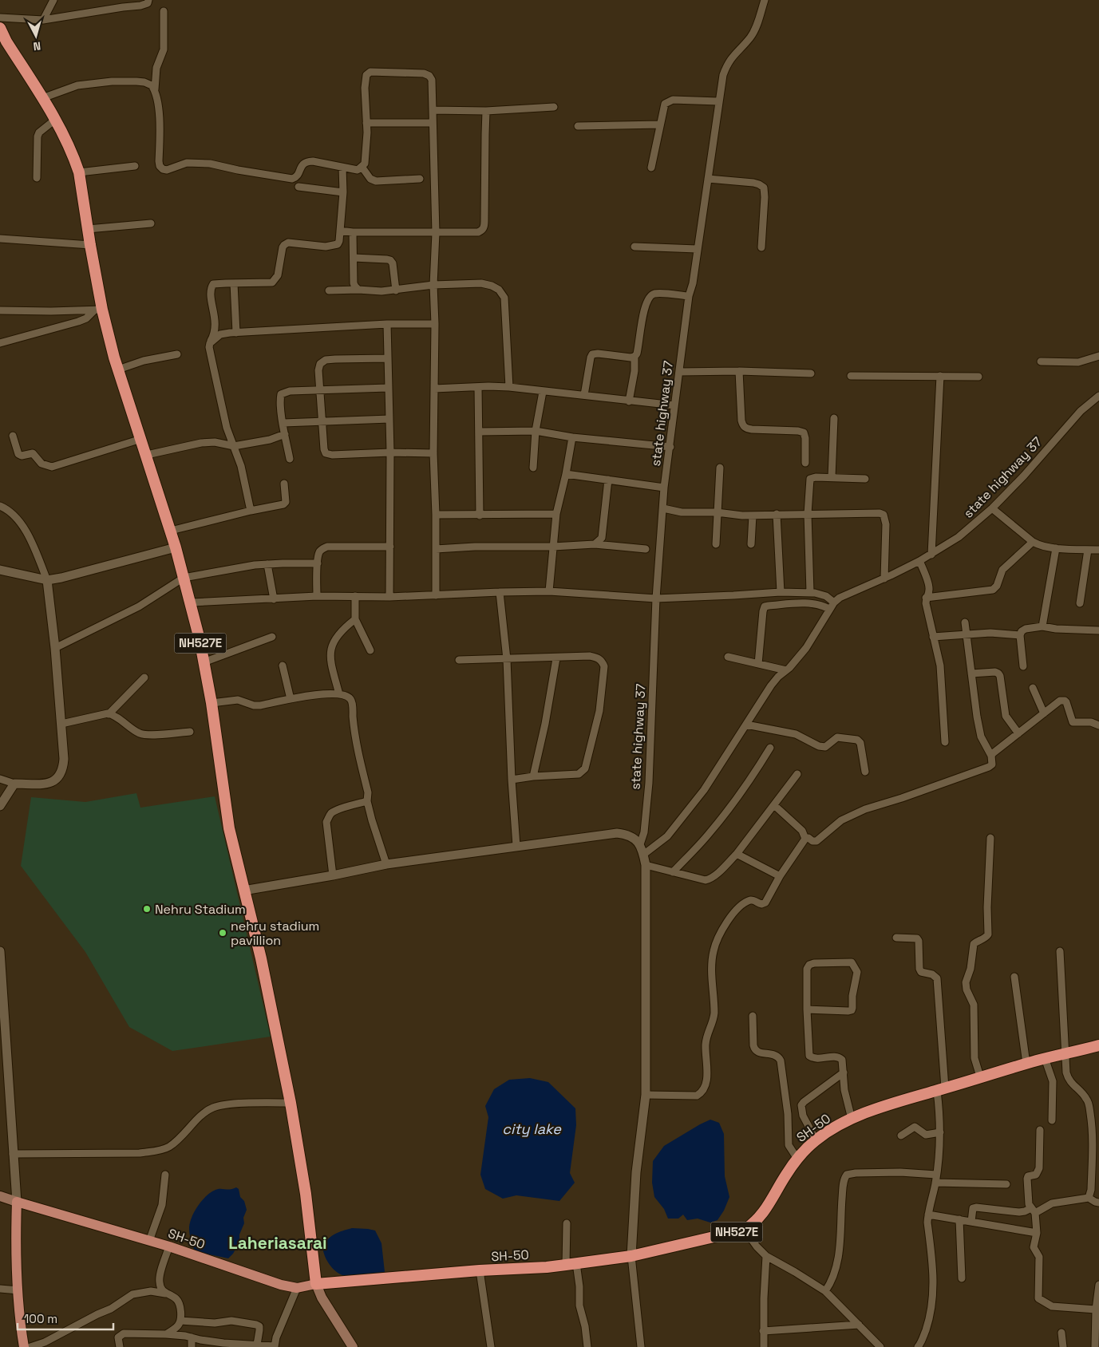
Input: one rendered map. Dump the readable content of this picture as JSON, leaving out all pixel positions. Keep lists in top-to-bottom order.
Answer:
{
  "streets": {
    "highway": ["NH527E", "SH-50"],
    "street": ["state highway 37"]
  },
  "crossings": [
    ["NH527E", "SH-50"]
  ],
  "districts": ["Laheriasarai"],
  "water": ["city lake"],
  "places": ["Nehru Stadium", "nehru stadium pavillion"],
  "scale_bar": "100 m",
  "north": "bottom"
}
